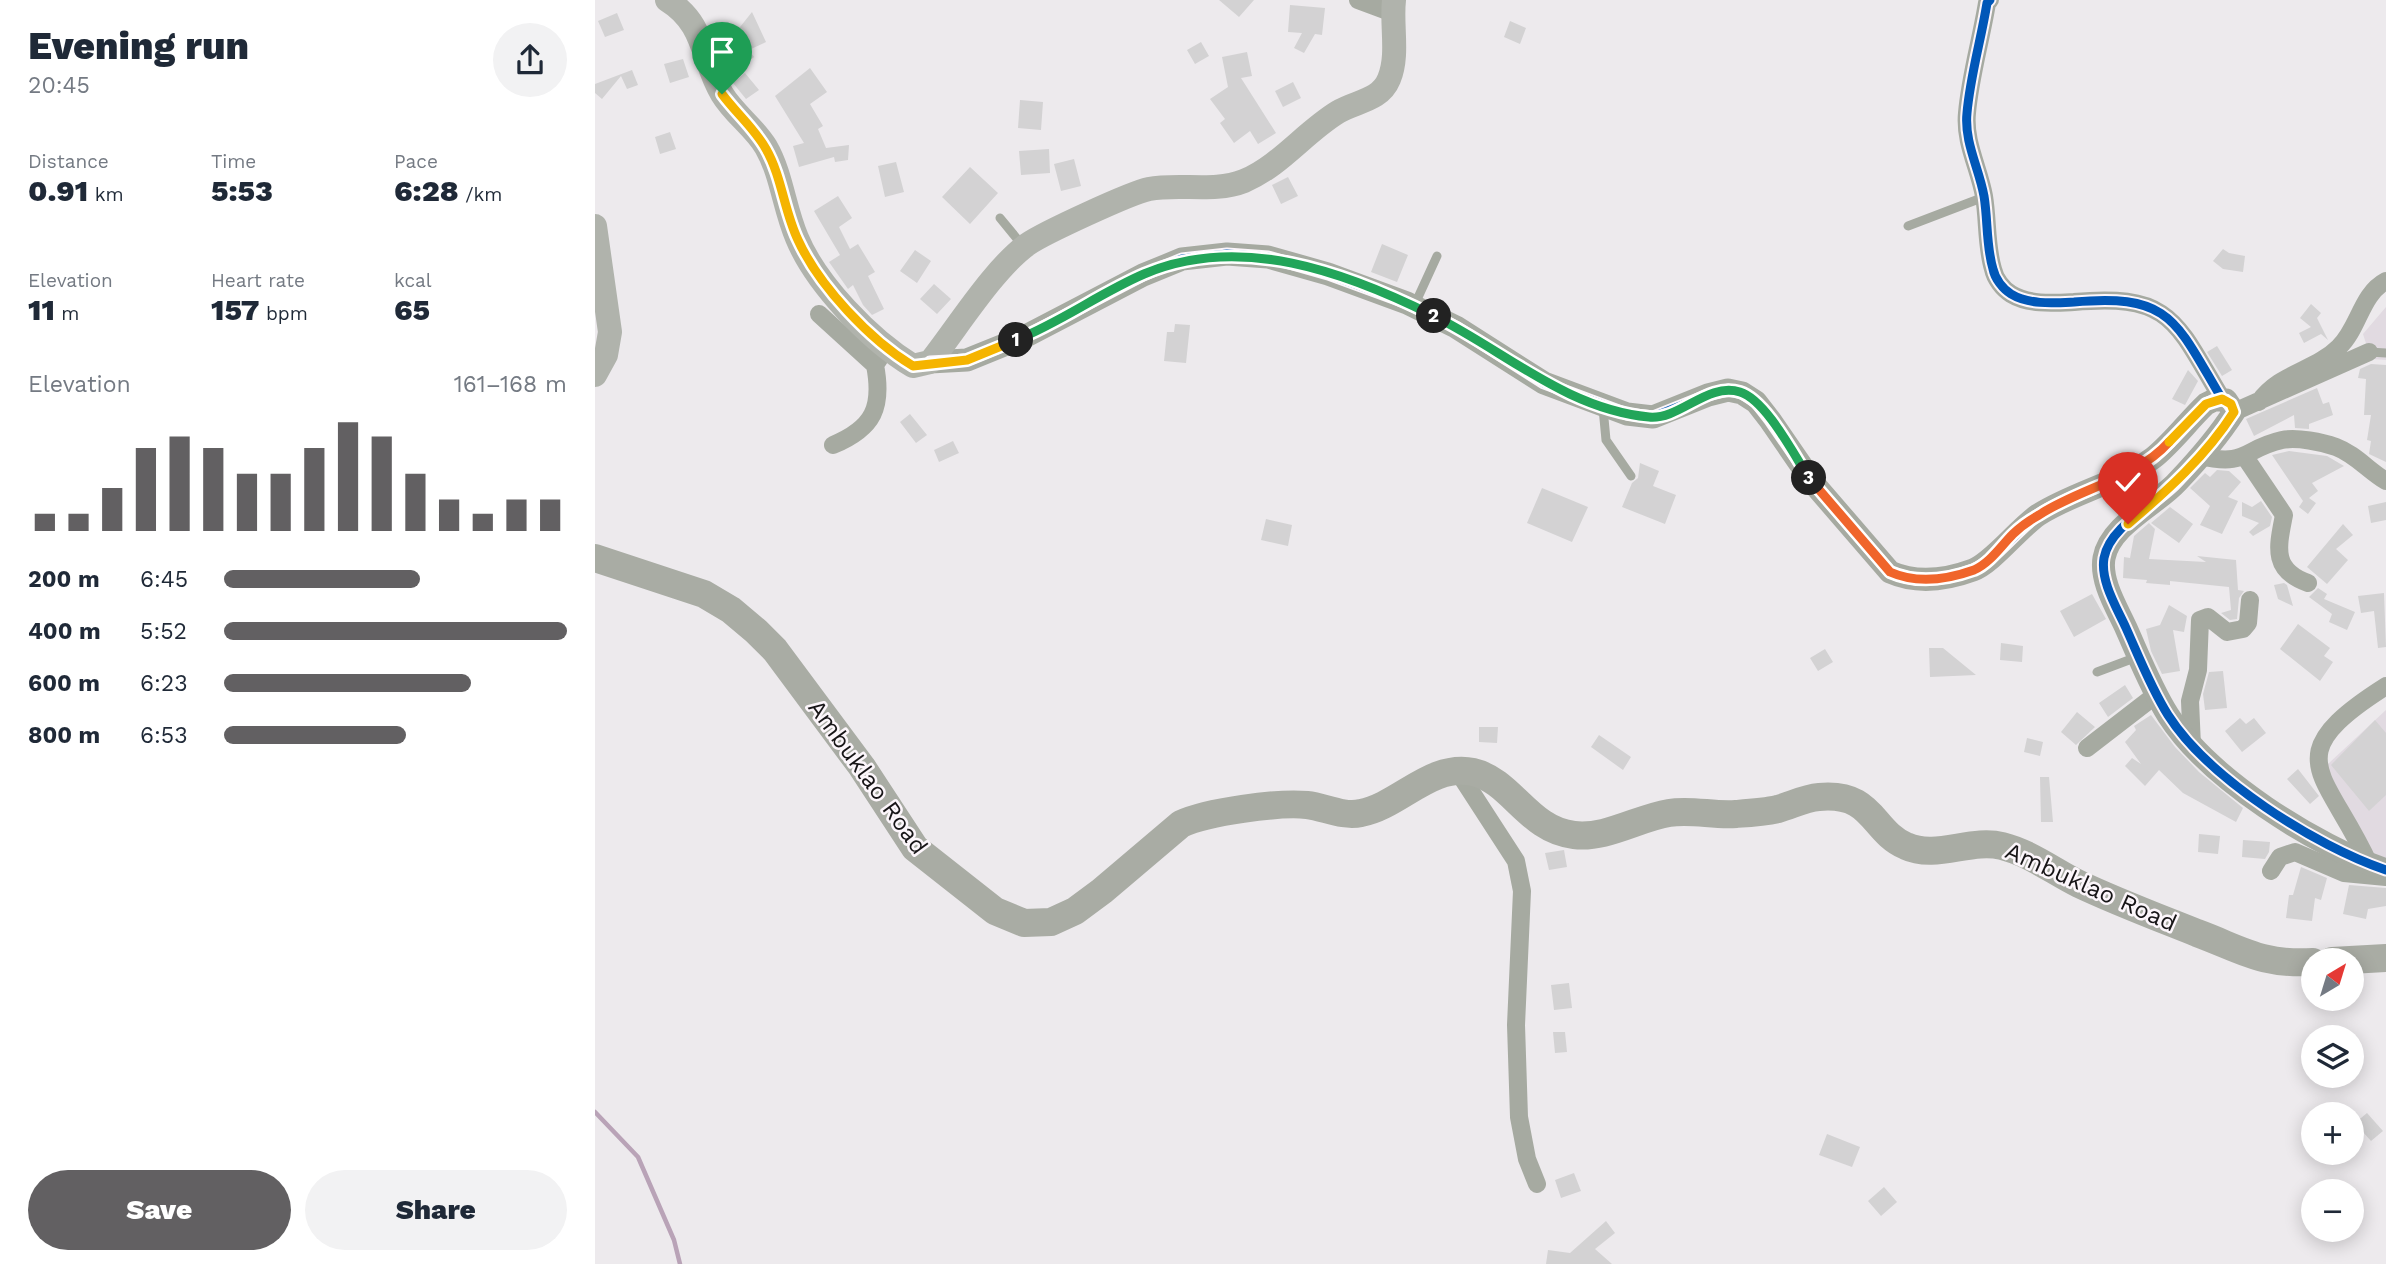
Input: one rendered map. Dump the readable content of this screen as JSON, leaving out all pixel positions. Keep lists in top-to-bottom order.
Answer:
{
  "streets": {
    "main road": ["Ambuklao Road"]
  },
  "north": "top right",
  "page": {
    "heading": ["Evening run", "20:45"],
    "stats": [
      ["Distance", "0.91 km"],
      ["Time", "5:53"],
      ["Pace", "6:28 /km"],
      ["Elevation", "11 m"],
      ["Heart rate", "157 bpm"],
      ["kcal", "65"]
    ],
    "pins": ["2", "1", "3"],
    "chart": ["Elevation", "161–168 m"],
    "list": [
      {
        "name": "200 m",
        "note": "6:45"
      },
      {
        "name": "400 m",
        "note": "5:52"
      },
      {
        "name": "600 m",
        "note": "6:23"
      },
      {
        "name": "800 m",
        "note": "6:53"
      }
    ],
    "map_buttons": ["+", "−"],
    "buttons": ["Save", "Share"]
  }
}
